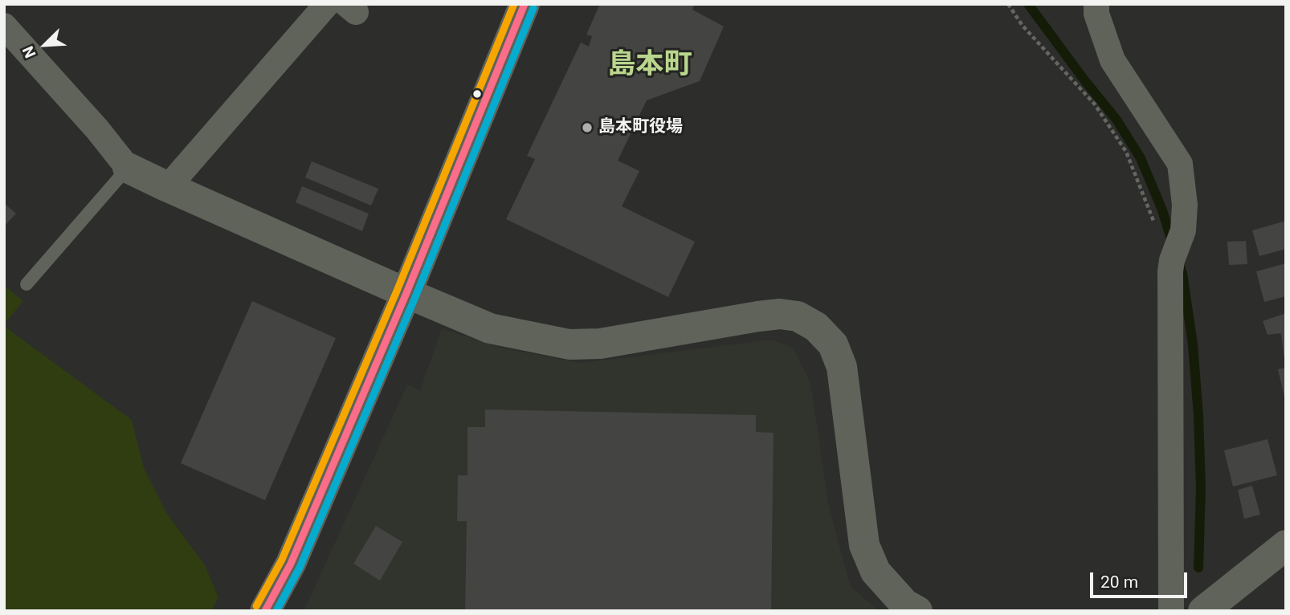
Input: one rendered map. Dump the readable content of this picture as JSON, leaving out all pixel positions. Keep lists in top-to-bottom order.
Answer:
{
  "districts": ["島本町"],
  "places": ["島本町役場"],
  "scale_bar": "20 m",
  "north": "bottom left"
}
